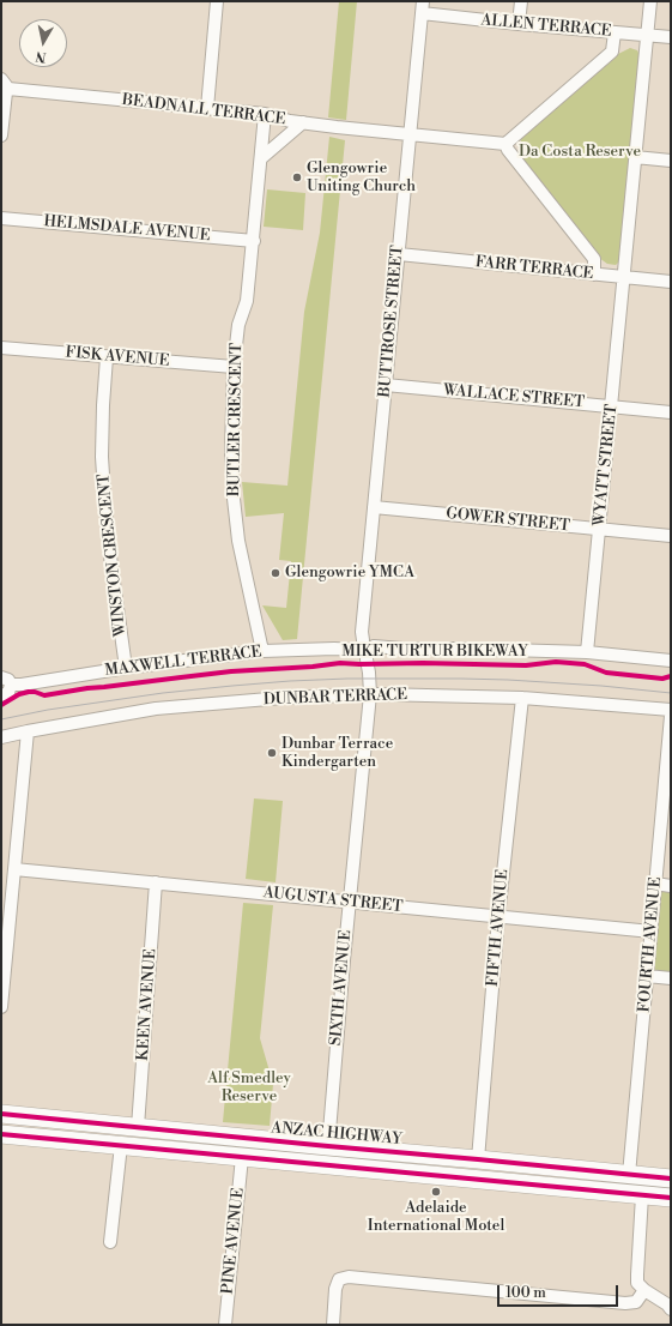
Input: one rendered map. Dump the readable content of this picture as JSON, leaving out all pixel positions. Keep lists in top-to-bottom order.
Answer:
{
  "streets": {
    "highway": ["ANZAC HIGHWAY"],
    "street": [
      "ALLEN TERRACE",
      "BEADNALL TERRACE",
      "HELMSDALE AVENUE",
      "FARR TERRACE",
      "BUTTROSE STREET",
      "FISK AVENUE",
      "WALLACE STREET",
      "BUTLER CRESCENT",
      "WYATT STREET",
      "GOWER STREET",
      "WINSTON CRESCENT",
      "MAXWELL TERRACE",
      "DUNBAR TERRACE",
      "AUGUSTA STREET",
      "FIFTH AVENUE",
      "FOURTH AVENUE",
      "SIXTH AVENUE",
      "KEEN AVENUE",
      "PINE AVENUE"
    ],
    "cycle path": ["MIKE TURTUR BIKEWAY"]
  },
  "crossings": [
    ["ALLEN TERRACE", "BUTTROSE STREET"],
    ["ALLEN TERRACE", "WYATT STREET"],
    ["BEADNALL TERRACE", "BUTTROSE STREET"],
    ["BEADNALL TERRACE", "BUTLER CRESCENT"],
    ["HELMSDALE AVENUE", "BUTLER CRESCENT"],
    ["FARR TERRACE", "BUTTROSE STREET"],
    ["FARR TERRACE", "WYATT STREET"],
    ["BUTTROSE STREET", "WALLACE STREET"],
    ["BUTTROSE STREET", "GOWER STREET"],
    ["BUTTROSE STREET", "MAXWELL TERRACE"],
    ["BUTTROSE STREET", "SIXTH AVENUE"],
    ["FISK AVENUE", "BUTLER CRESCENT"],
    ["FISK AVENUE", "WINSTON CRESCENT"],
    ["WALLACE STREET", "WYATT STREET"],
    ["BUTLER CRESCENT", "MAXWELL TERRACE"],
    ["WYATT STREET", "GOWER STREET"],
    ["WYATT STREET", "MAXWELL TERRACE"],
    ["WINSTON CRESCENT", "MAXWELL TERRACE"],
    ["MAXWELL TERRACE", "SIXTH AVENUE"],
    ["DUNBAR TERRACE", "FIFTH AVENUE"],
    ["DUNBAR TERRACE", "SIXTH AVENUE"],
    ["AUGUSTA STREET", "FIFTH AVENUE"],
    ["AUGUSTA STREET", "FOURTH AVENUE"],
    ["AUGUSTA STREET", "SIXTH AVENUE"],
    ["AUGUSTA STREET", "KEEN AVENUE"],
    ["FIFTH AVENUE", "ANZAC HIGHWAY"],
    ["FOURTH AVENUE", "ANZAC HIGHWAY"],
    ["SIXTH AVENUE", "ANZAC HIGHWAY"],
    ["KEEN AVENUE", "ANZAC HIGHWAY"],
    ["ANZAC HIGHWAY", "PINE AVENUE"]
  ],
  "parks": ["Da Costa Reserve", "Alf Smedley Reserve"],
  "places": [
    "Glengowrie Uniting Church",
    "Glengowrie YMCA",
    "Dunbar Terrace Kindergarten",
    "Adelaide International Motel"
  ],
  "scale_bar": "100 m",
  "north": "bottom"
}
